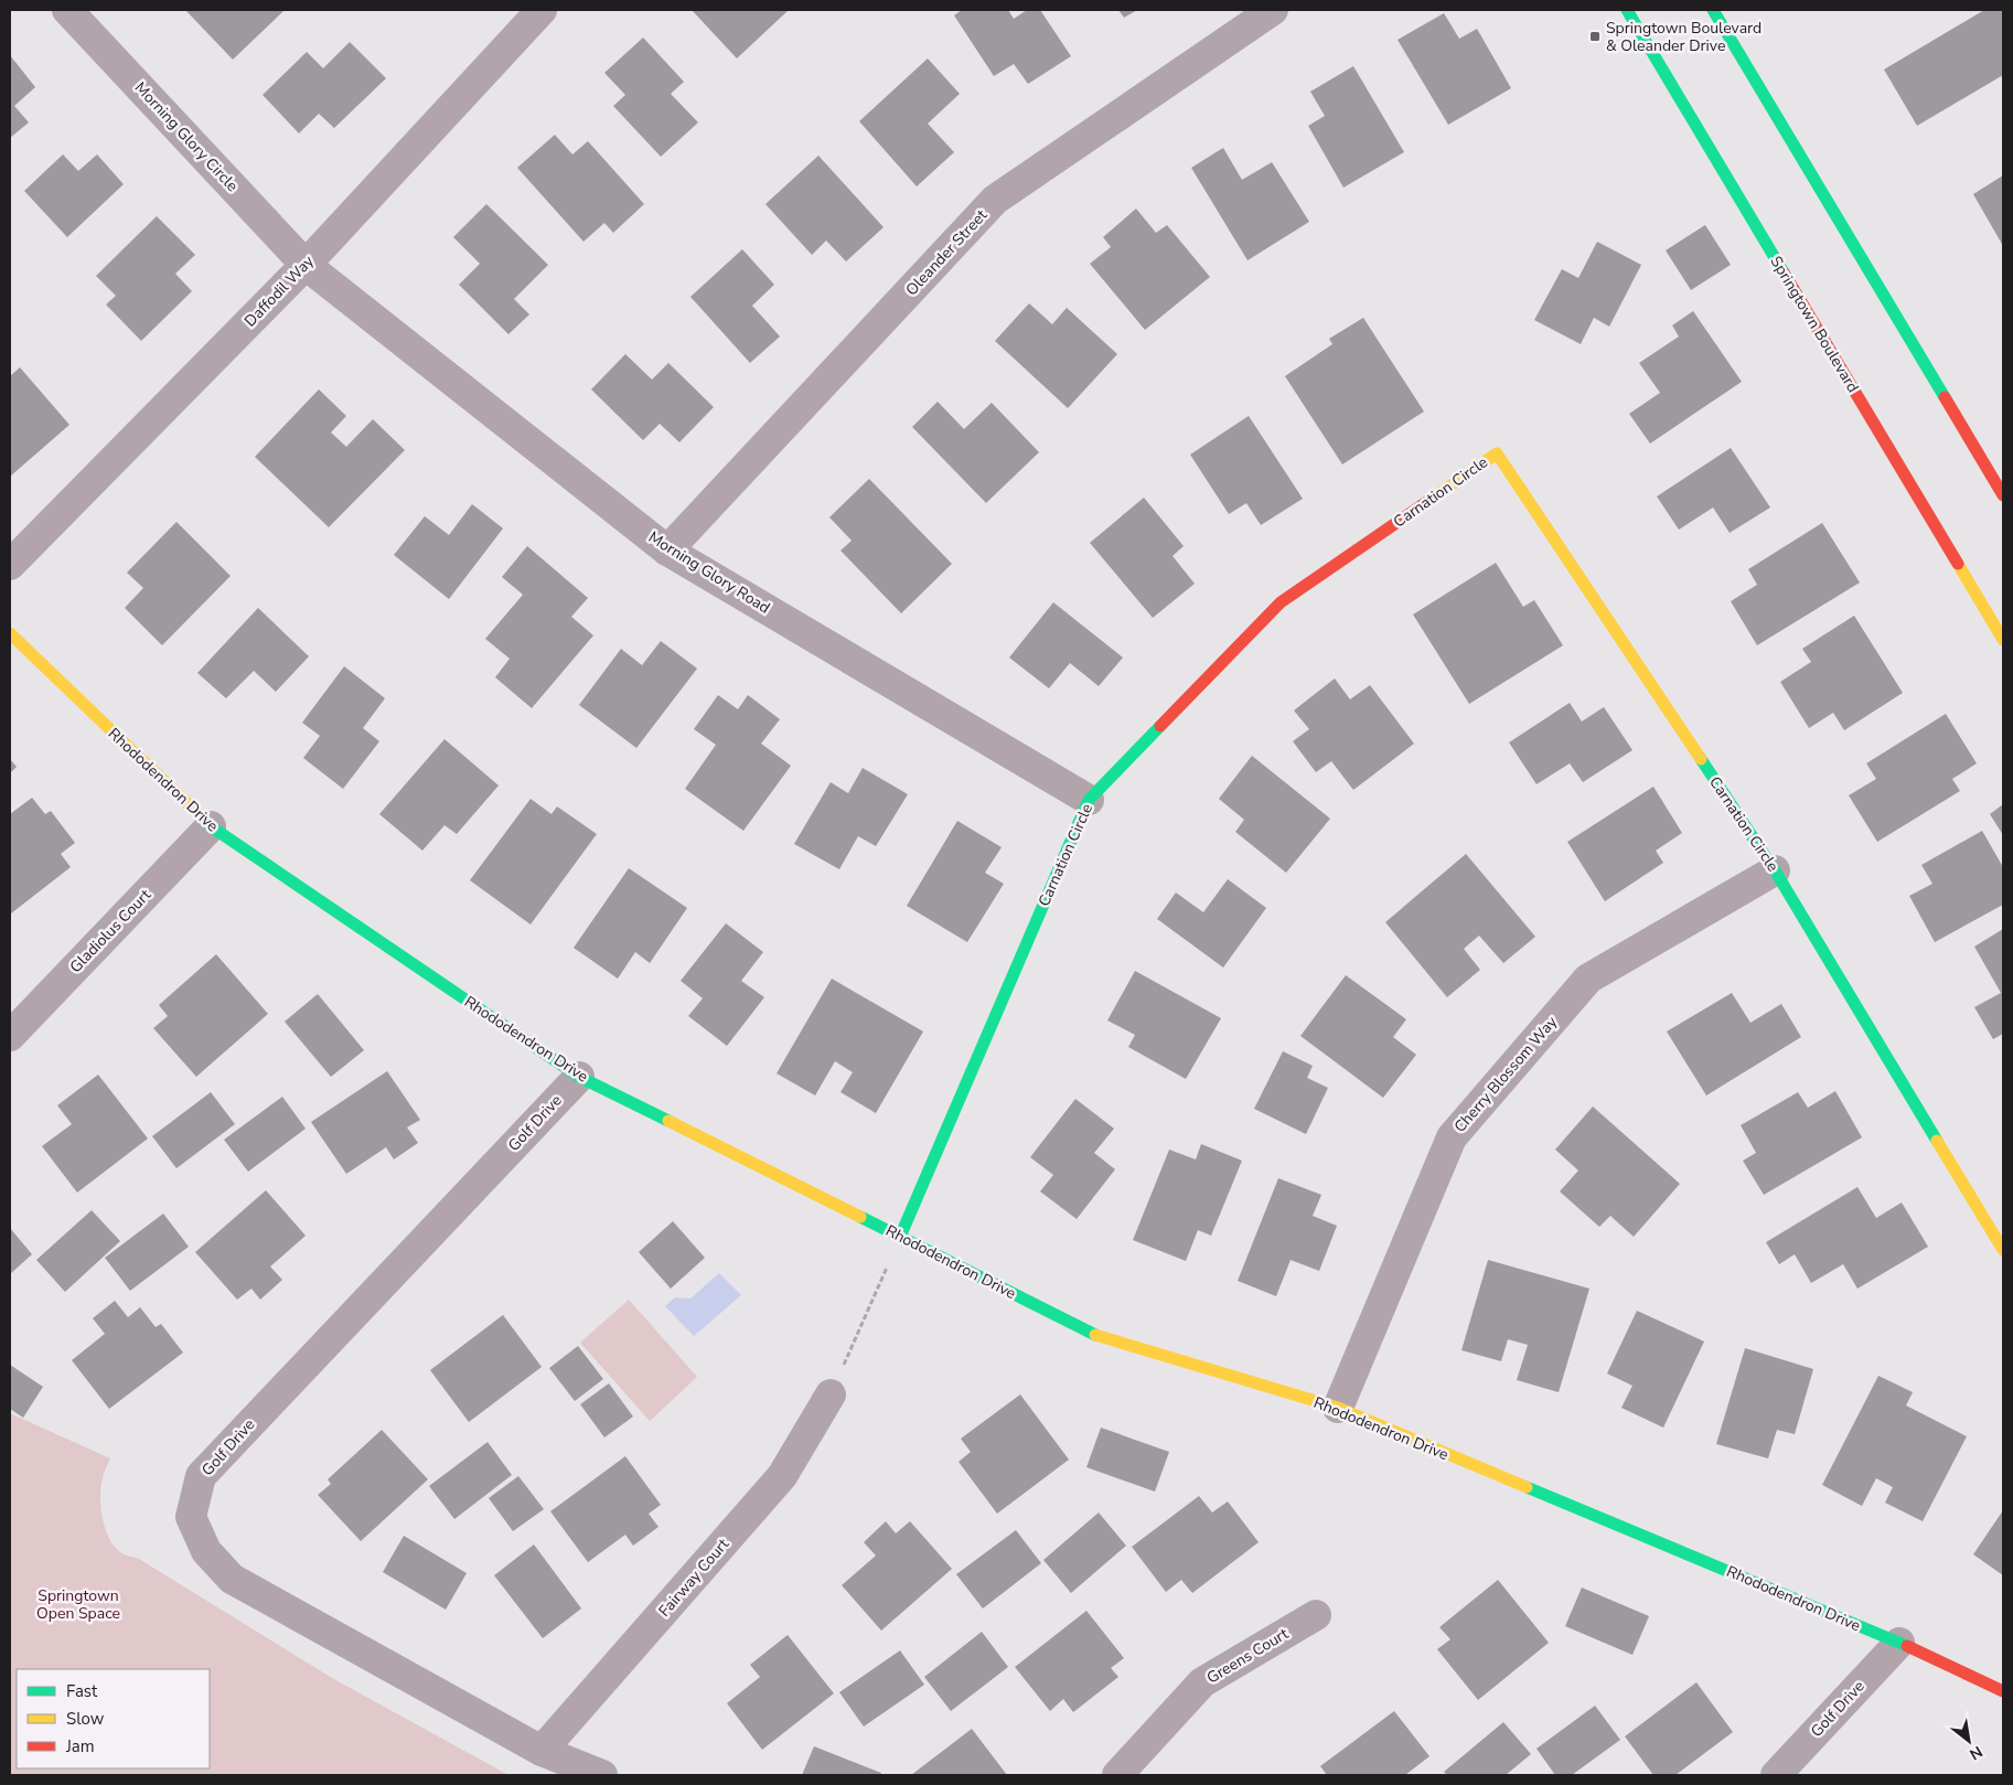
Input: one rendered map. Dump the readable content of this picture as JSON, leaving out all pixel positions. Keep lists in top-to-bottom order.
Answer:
{
  "streets": {
    "street": [
      "Morning Glory Circle",
      "Oleander Street",
      "Daffodil Way",
      "Springtown Boulevard",
      "Carnation Circle",
      "Morning Glory Road",
      "Rhododendron Drive",
      "Gladiolus Court",
      "Cherry Blossom Way",
      "Golf Drive",
      "Fairway Court",
      "Greens Court"
    ]
  },
  "crossings": [
    ["Morning Glory Circle", "Daffodil Way"],
    ["Morning Glory Circle", "Morning Glory Road"],
    ["Oleander Street", "Morning Glory Road"],
    ["Daffodil Way", "Morning Glory Road"],
    ["Carnation Circle", "Morning Glory Road"],
    ["Carnation Circle", "Rhododendron Drive"],
    ["Carnation Circle", "Cherry Blossom Way"],
    ["Rhododendron Drive", "Gladiolus Court"],
    ["Rhododendron Drive", "Cherry Blossom Way"],
    ["Rhododendron Drive", "Golf Drive"],
    ["Golf Drive", "Fairway Court"]
  ],
  "parks": ["Springtown Open Space"],
  "places": {
    "transit": ["Springtown Boulevard & Oleander Drive"]
  },
  "legend": ["Fast", "Slow", "Jam"],
  "north": "bottom right"
}
